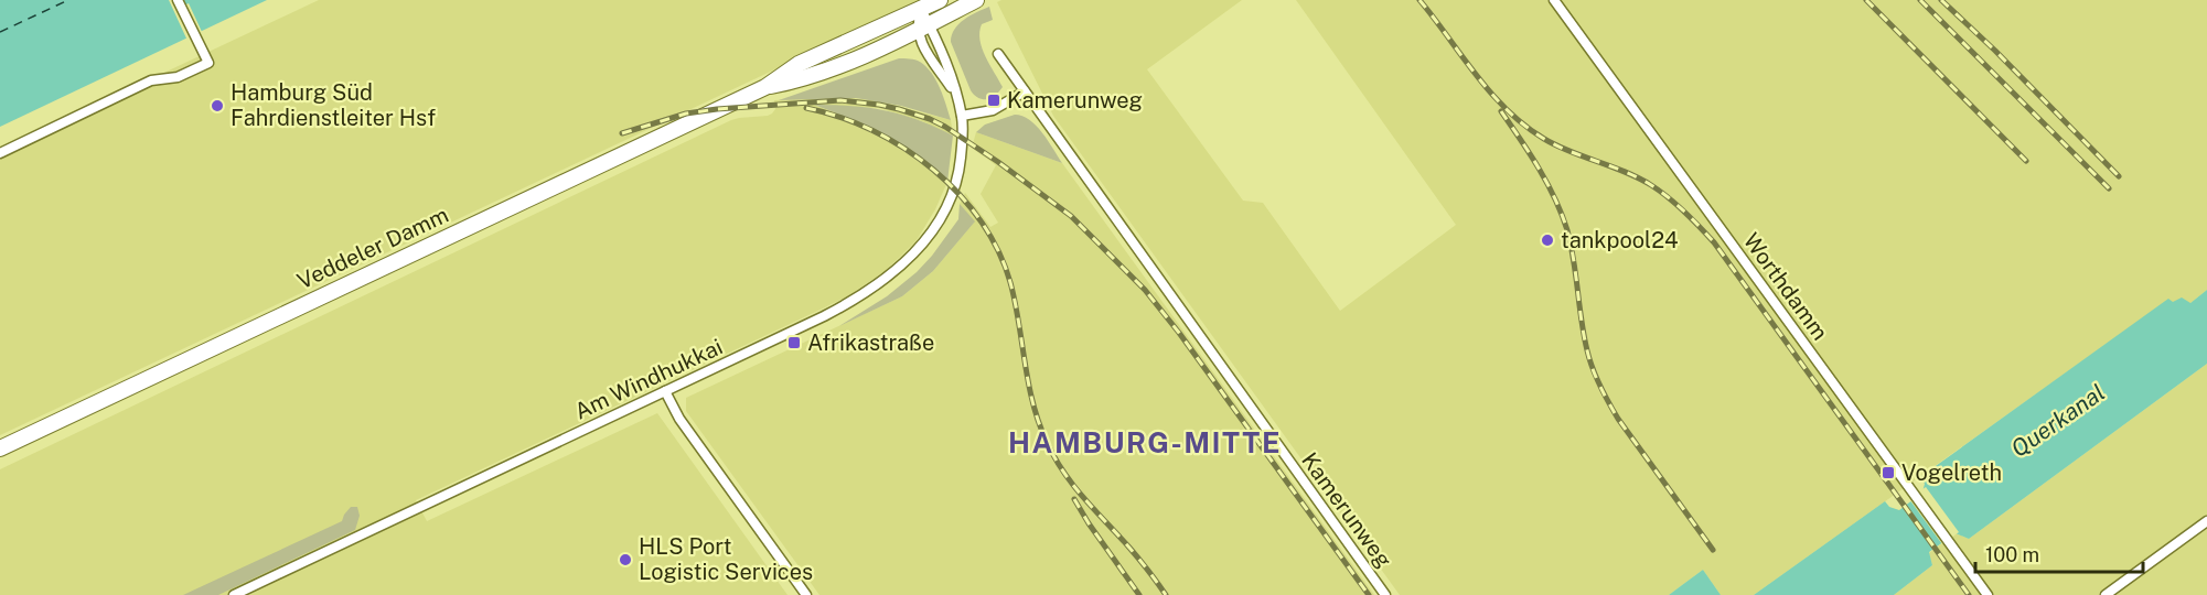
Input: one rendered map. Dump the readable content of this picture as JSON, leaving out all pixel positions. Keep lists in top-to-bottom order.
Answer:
{
  "streets": {
    "main road": ["Veddeler Damm"],
    "street": ["Worthdamm", "Am Windhukkai", "Kamerunweg"]
  },
  "crossings": [
    ["Veddeler Damm", "Am Windhukkai"]
  ],
  "districts": ["HAMBURG-MITTE"],
  "water": ["Querkanal"],
  "places": {
    "transit": ["Kamerunweg", "Afrikastraße", "Vogelreth"],
    "other": ["Hamburg Süd Fahrdienstleiter Hsf", "tankpool24", "HLS Port Logistic Services"]
  },
  "scale_bar": "100 m"
}
